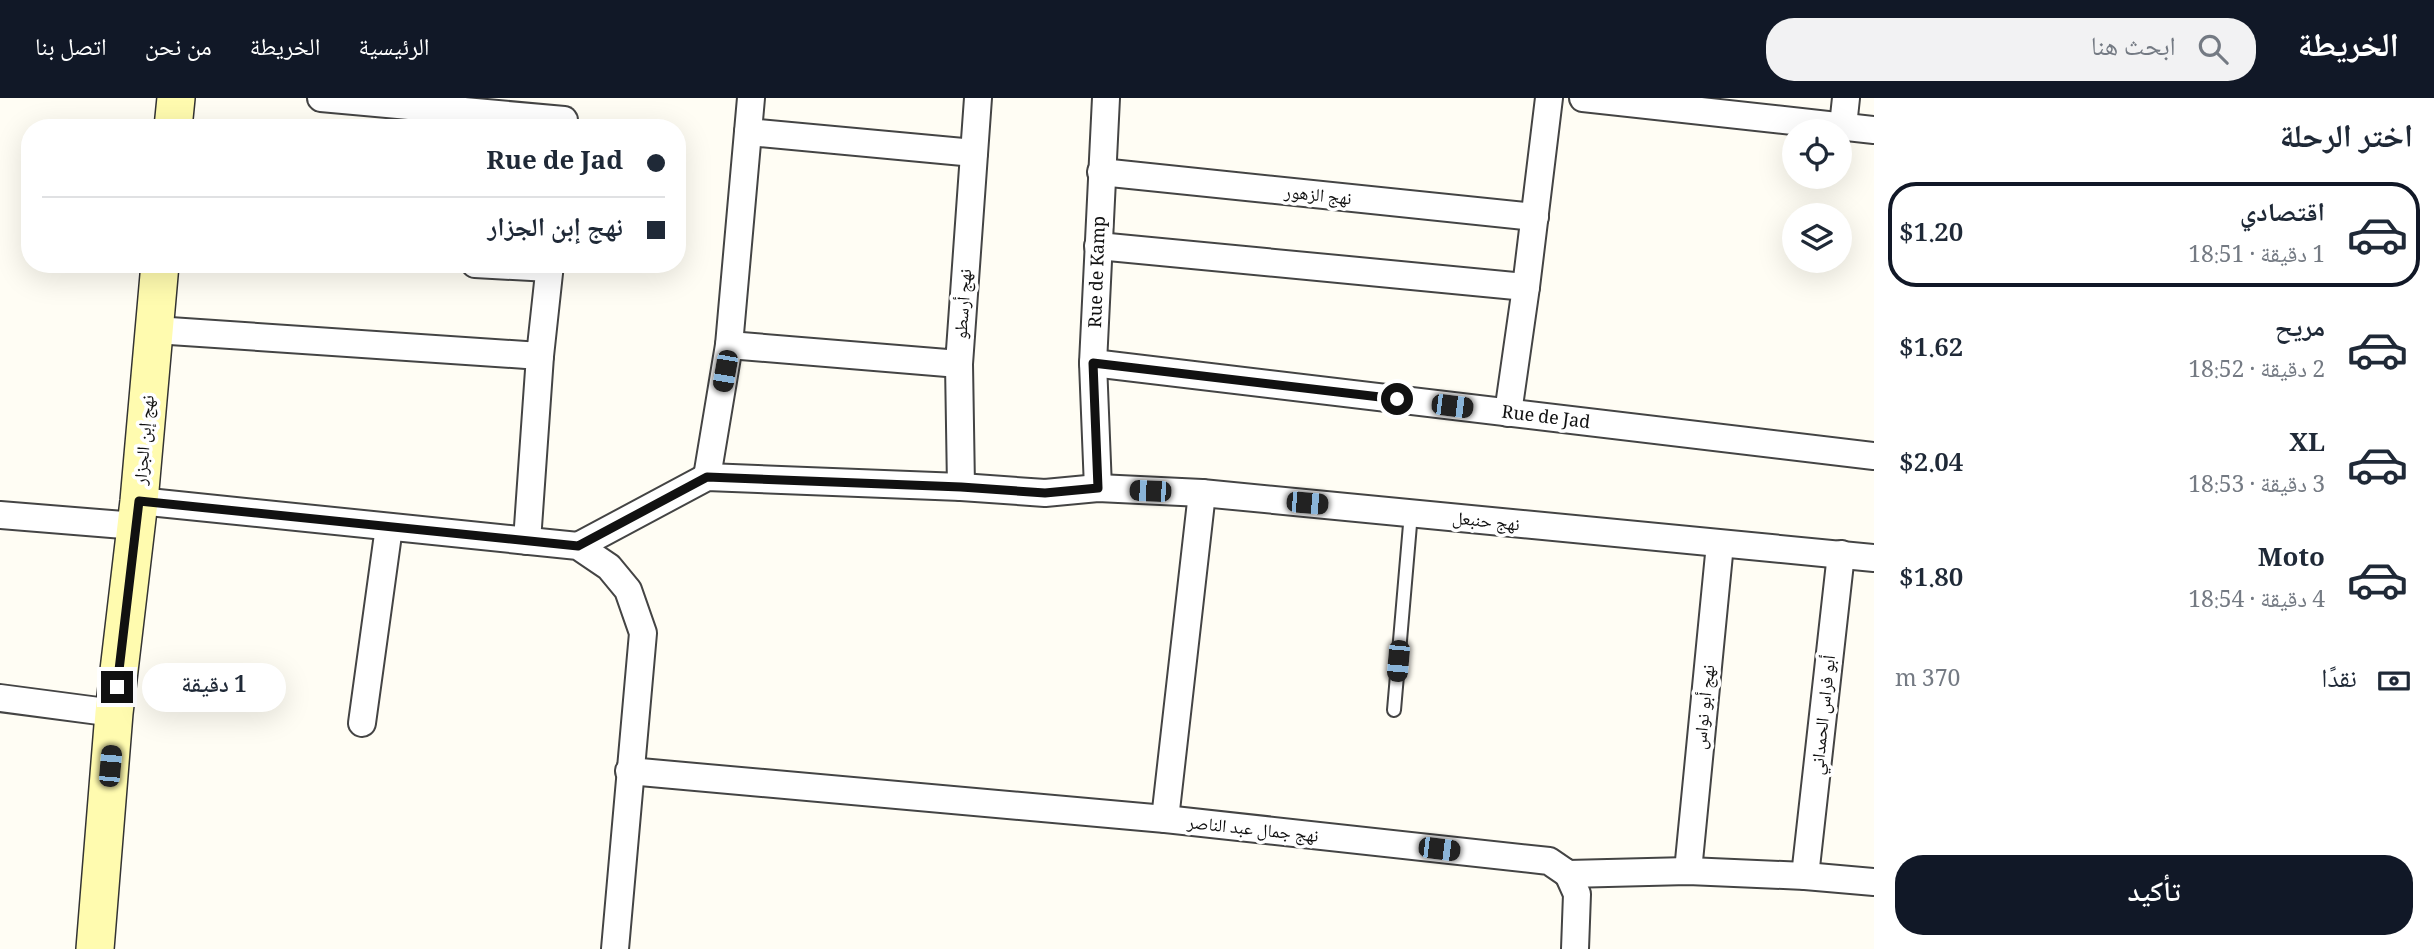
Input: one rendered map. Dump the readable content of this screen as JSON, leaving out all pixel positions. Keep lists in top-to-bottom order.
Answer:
{
  "streets": {
    "street": [
      "نهج الزهور",
      "Rue de Kamp",
      "نهج أرسطو",
      "Rue de Jad",
      "نهج إبن الجزار",
      "نهج حنبعل",
      "نهج أبو نواس",
      "أبو فراس الحمداني",
      "نهج جمال عبد الناصر"
    ]
  },
  "crossings": [
    ["نهج الزهور", "Rue de Kamp"],
    ["Rue de Kamp", "Rue de Jad"],
    ["Rue de Kamp", "نهج حنبعل"],
    ["نهج حنبعل", "نهج أبو نواس"],
    ["نهج حنبعل", "أبو فراس الحمداني"],
    ["نهج أبو نواس", "نهج جمال عبد الناصر"],
    ["أبو فراس الحمداني", "نهج جمال عبد الناصر"]
  ],
  "page": {
    "header": "الخريطة",
    "search": "ابحث هنا",
    "nav": [
      "الرئيسية",
      "الخريطة",
      "من نحن",
      "اتصل بنا"
    ],
    "heading": "اختر الرحلة",
    "banner": ["Rue de Jad", "نهج إبن الجزار"],
    "list": [
      {
        "name": "اقتصادي",
        "note": "1 دقيقة · 18:51",
        "value": "$1.20"
      },
      {
        "name": "مريح",
        "note": "2 دقيقة · 18:52",
        "value": "$1.62"
      },
      {
        "name": "XL",
        "note": "3 دقيقة · 18:53",
        "value": "$2.04"
      },
      {
        "name": "Moto",
        "note": "4 دقيقة · 18:54",
        "value": "$1.80"
      }
    ],
    "pay": ["نقدًا", "370 m"],
    "bubble": "1 دقيقة",
    "buttons": "تأكيد"
  }
}
